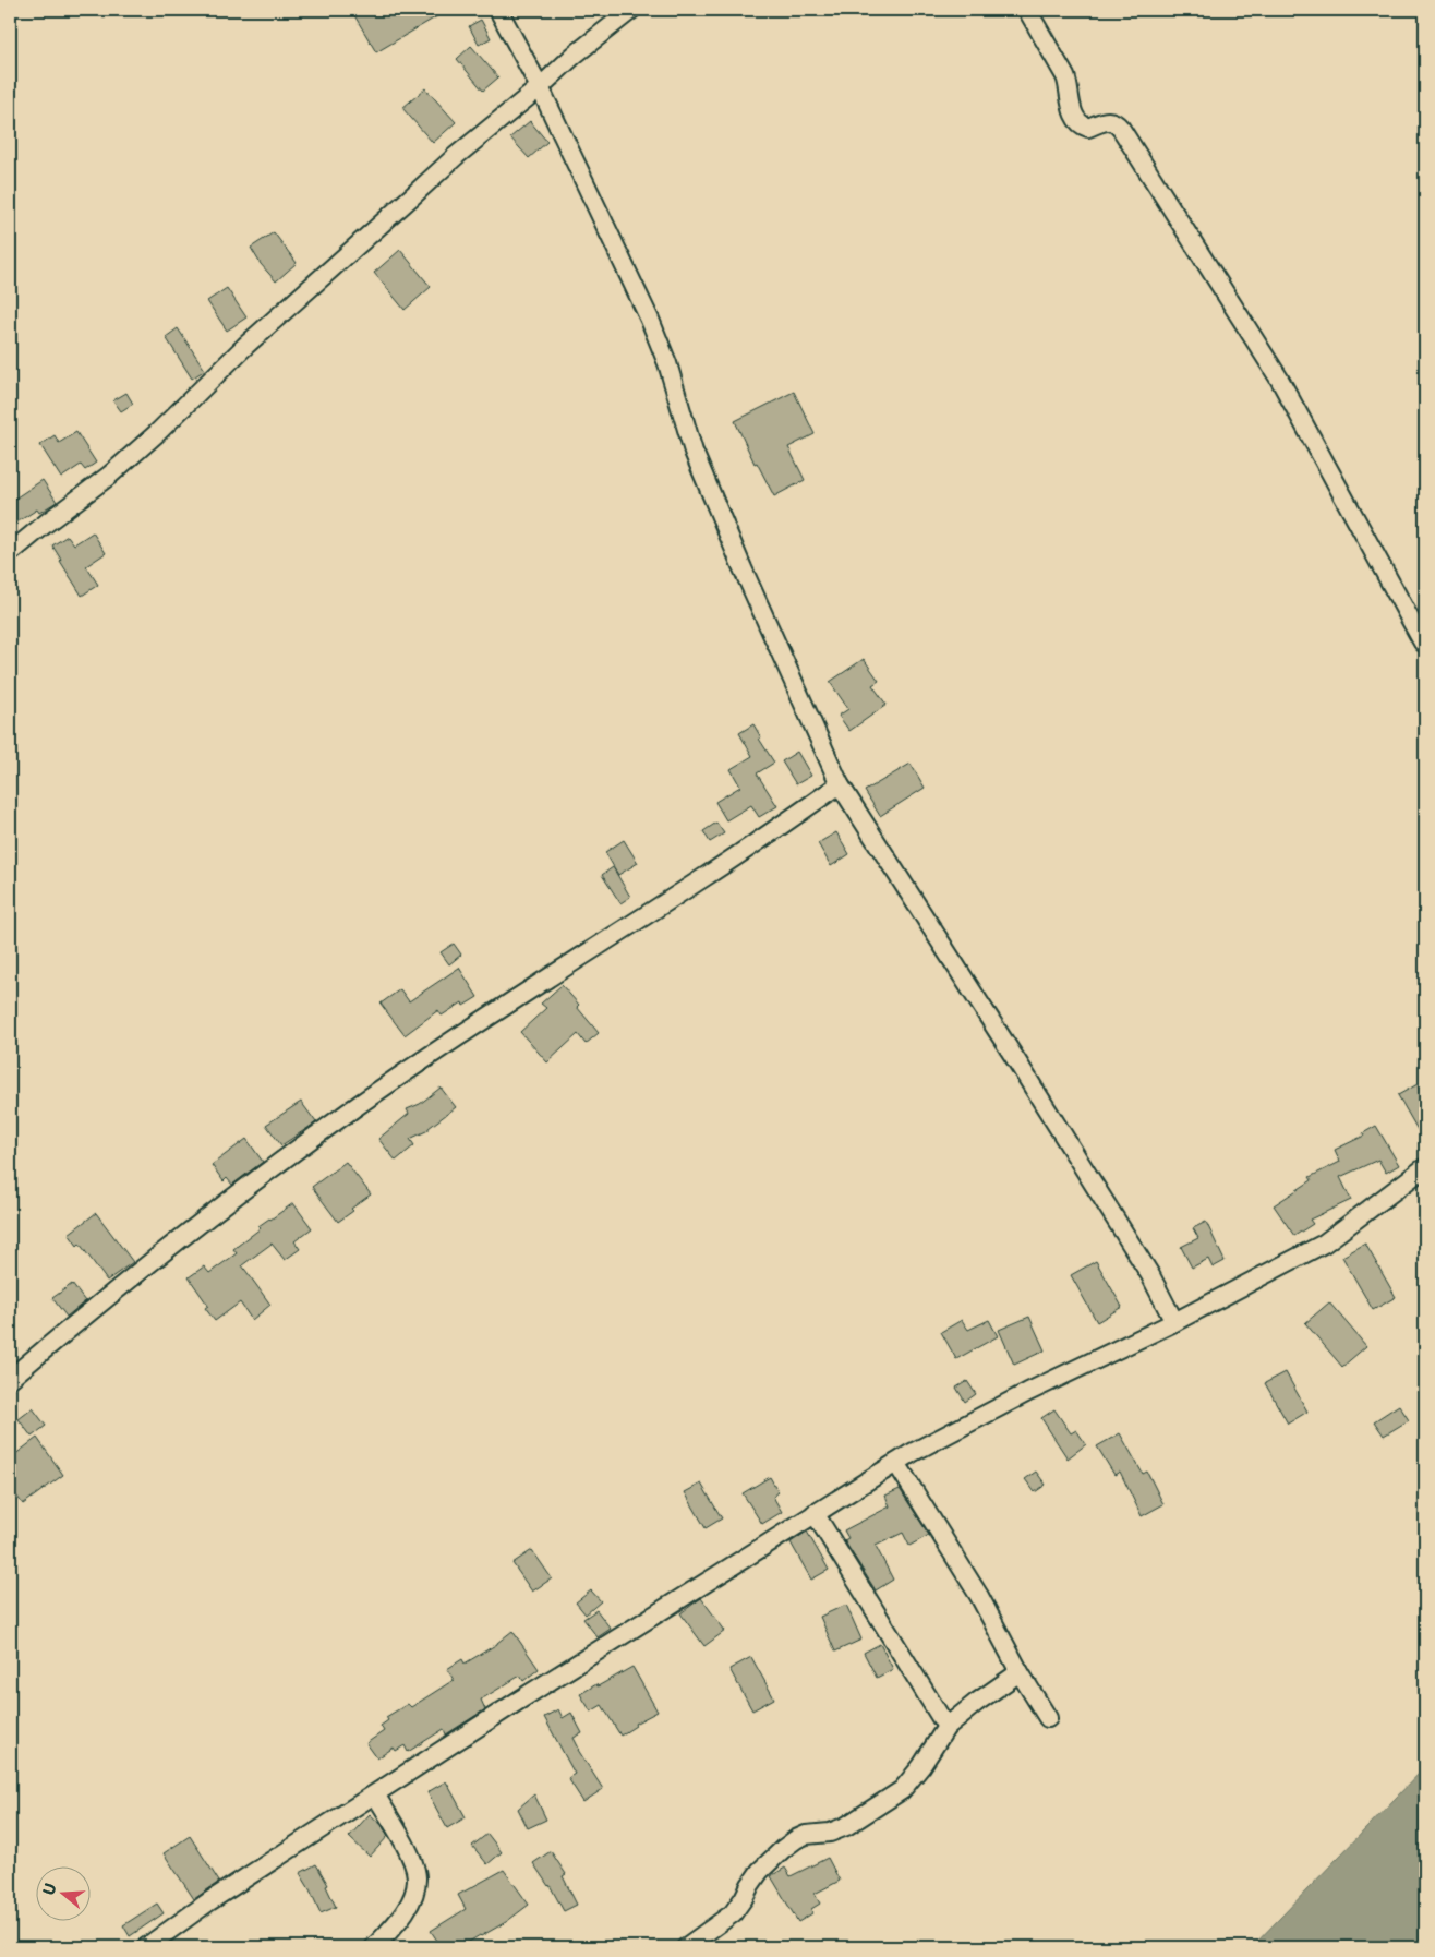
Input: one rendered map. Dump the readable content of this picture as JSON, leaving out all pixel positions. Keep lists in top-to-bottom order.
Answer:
{
  "north": "left"
}
